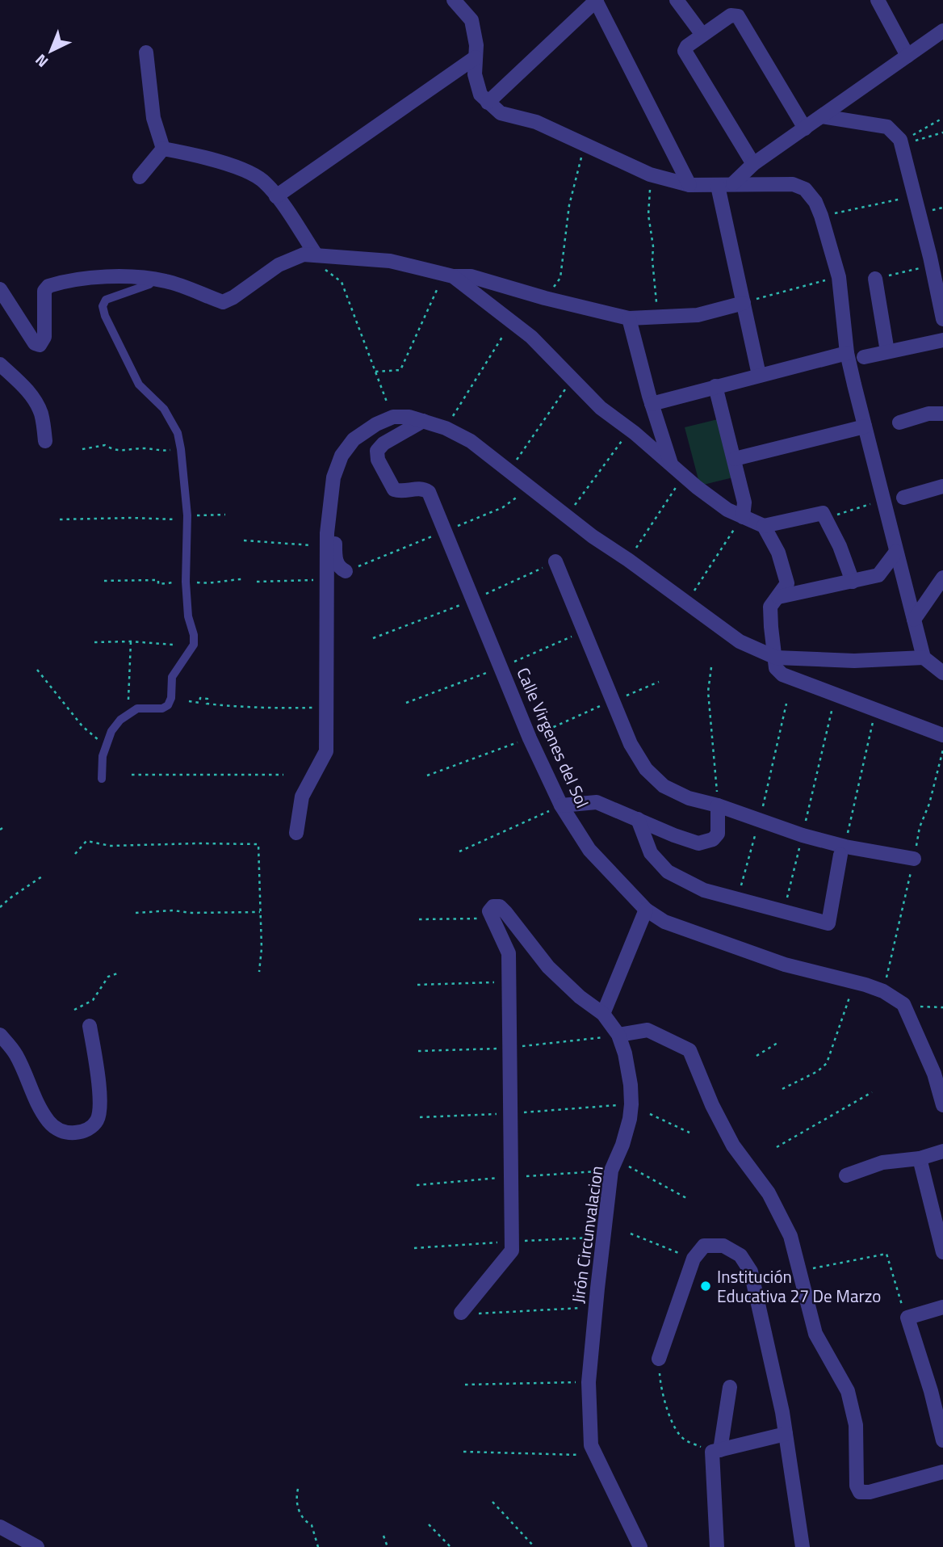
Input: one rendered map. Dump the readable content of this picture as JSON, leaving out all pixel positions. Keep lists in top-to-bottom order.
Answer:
{
  "streets": {
    "street": ["Calle Virgenes del Sol", "Jirón Circunvalacion"]
  },
  "places": ["Institución Educativa 27 De Marzo"],
  "north": "bottom left"
}
